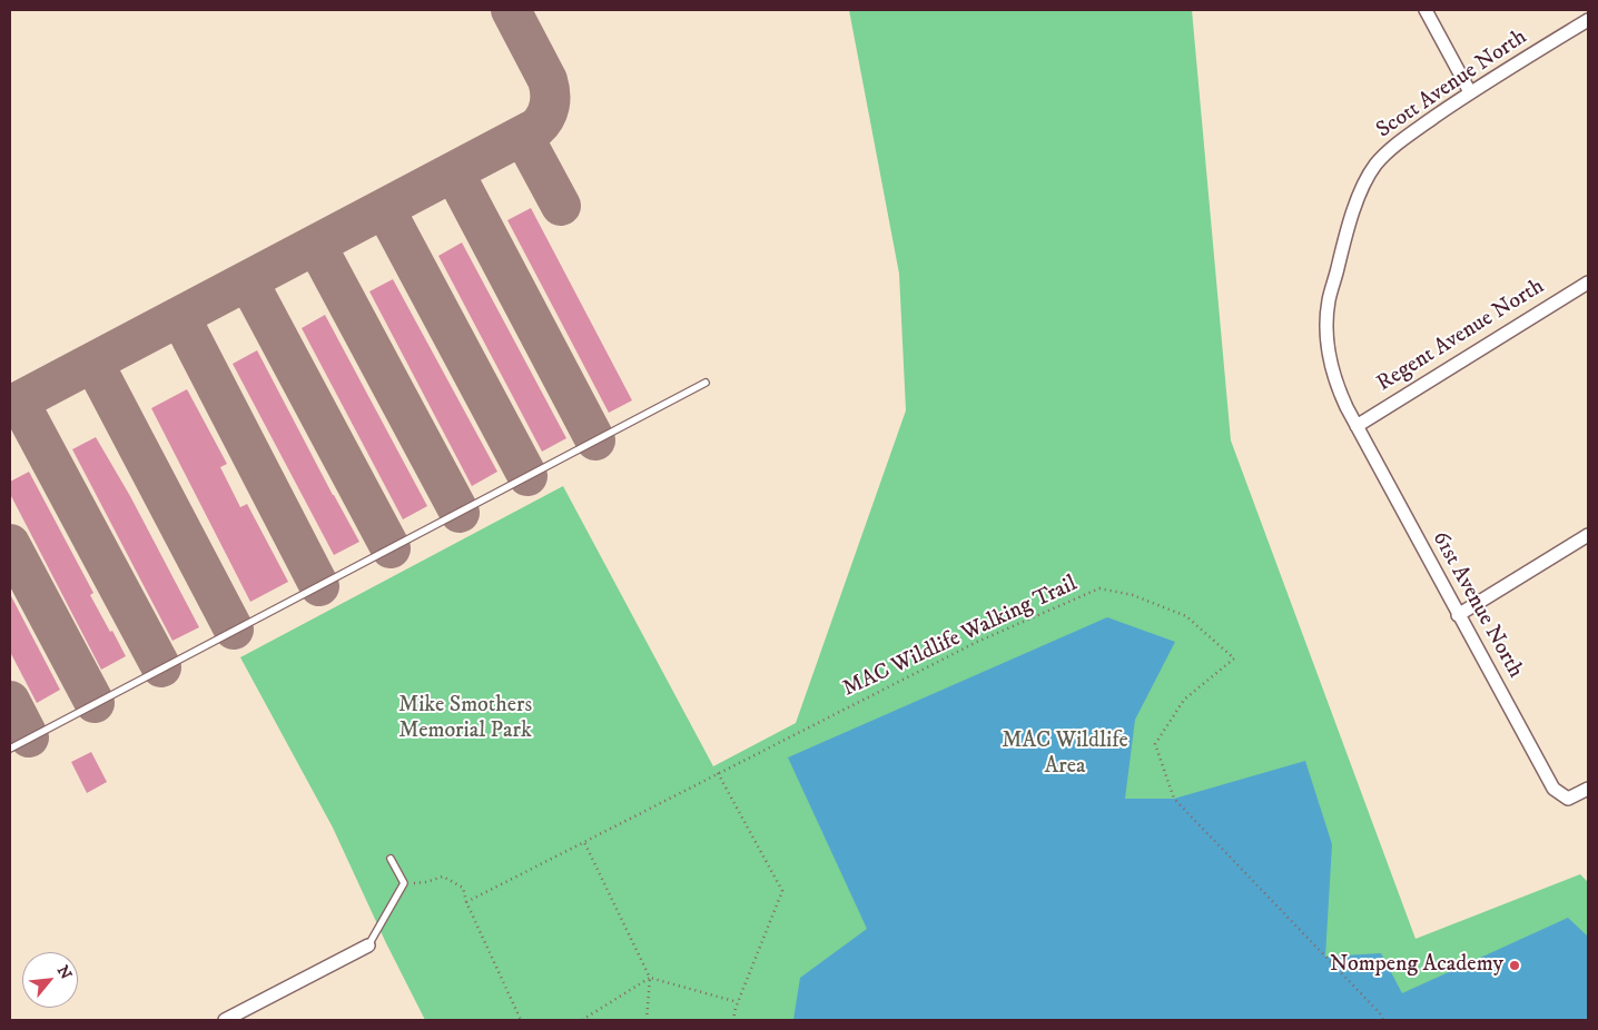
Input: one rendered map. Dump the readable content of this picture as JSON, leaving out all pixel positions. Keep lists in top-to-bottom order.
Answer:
{
  "streets": {
    "street": ["Scott Avenue North", "Regent Avenue North", "61st Avenue North"],
    "path": ["MAC Wildlife Walking Trail"]
  },
  "crossings": [
    ["Scott Avenue North", "Regent Avenue North"],
    ["Scott Avenue North", "61st Avenue North"],
    ["Regent Avenue North", "61st Avenue North"]
  ],
  "parks": ["Mike Smothers Memorial Park", "MAC Wildlife Area"],
  "places": ["Nompeng Academy"],
  "north": "top right"
}
